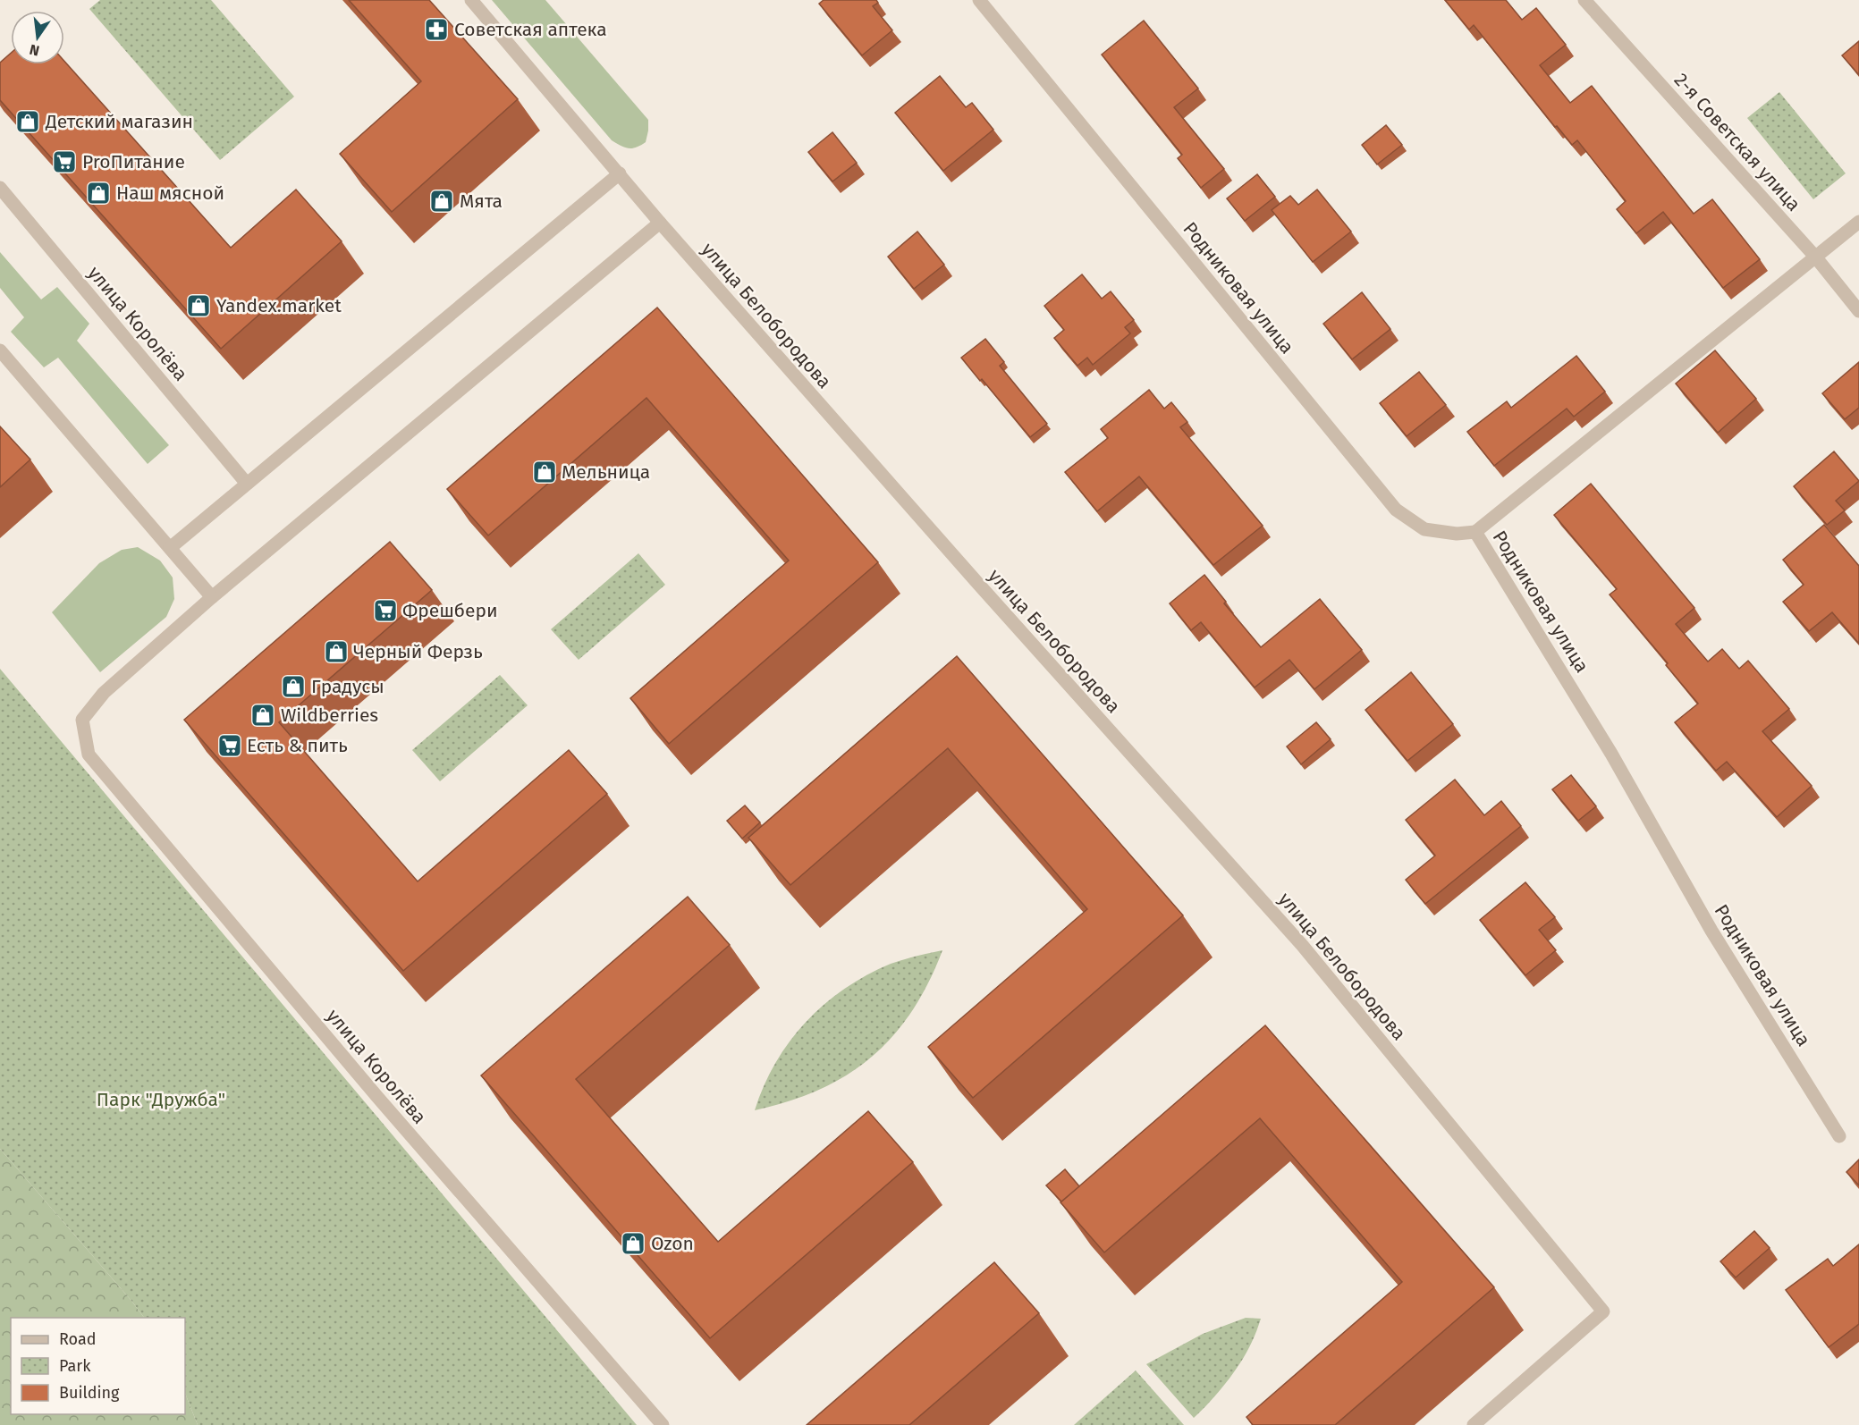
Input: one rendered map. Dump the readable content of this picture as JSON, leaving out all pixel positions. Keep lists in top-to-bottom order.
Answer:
{
  "streets": {
    "street": [
      "2-я Советская улица",
      "Родниковая улица",
      "улица Белобородова",
      "улица Королёва"
    ]
  },
  "parks": ["Парк \"Дружба\""],
  "places": {
    "pharmacy": ["Советская аптека"],
    "shop": [
      "Детский магазин",
      "Наш мясной",
      "Мята",
      "Yandex.market",
      "Мельница",
      "Черный Ферзь",
      "Градусы",
      "Wildberries",
      "Ozon"
    ],
    "supermarket": ["ProПитание", "Фрешбери", "Есть & пить"]
  },
  "legend": ["Road", "Park", "Building"],
  "north": "bottom"
}
